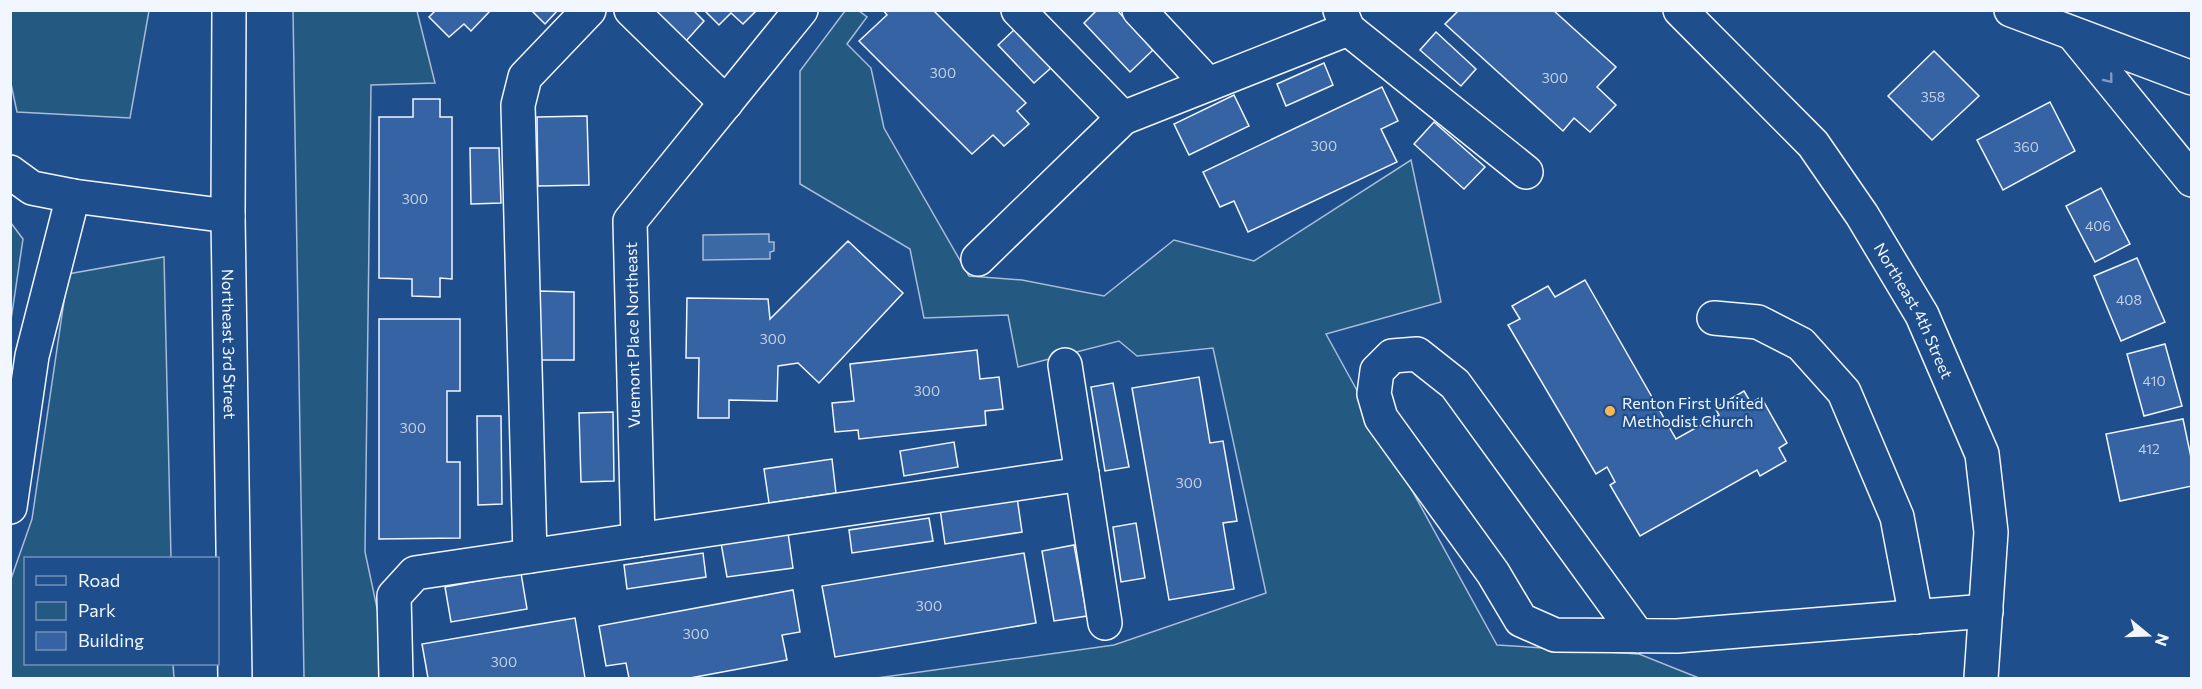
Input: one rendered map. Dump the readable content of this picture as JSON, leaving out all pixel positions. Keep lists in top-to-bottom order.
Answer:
{
  "streets": {
    "street": ["Northeast 4th Street", "Vuemont Place Northeast", "Northeast 3rd Street"]
  },
  "places": ["Renton First United Methodist Church"],
  "house_numbers": [
    "300",
    "300",
    "358",
    "300",
    "360",
    "300",
    "406",
    "408",
    "300",
    "410",
    "300",
    "300",
    "412",
    "300",
    "300",
    "300",
    "300"
  ],
  "legend": ["Road", "Park", "Building"],
  "north": "right"
}
